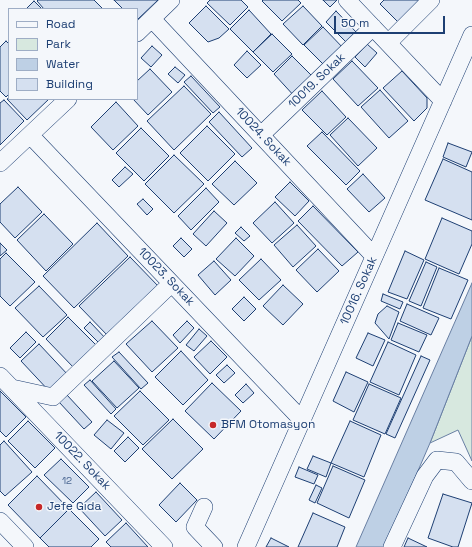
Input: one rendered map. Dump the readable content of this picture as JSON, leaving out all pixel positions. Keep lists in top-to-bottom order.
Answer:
{
  "streets": {
    "street": [
      "10019. Sokak",
      "10024. Sokak",
      "10023. Sokak",
      "10016. Sokak",
      "10022. Sokak"
    ]
  },
  "crossings": [
    ["10019. Sokak", "10024. Sokak"],
    ["10024. Sokak", "10016. Sokak"],
    ["10023. Sokak", "10016. Sokak"]
  ],
  "places": ["BFM Otomasyon", "Jefe Gıda"],
  "house_numbers": ["12"],
  "legend": [
    "Road",
    "Park",
    "Water",
    "Building"
  ],
  "scale_bar": "50 m"
}
